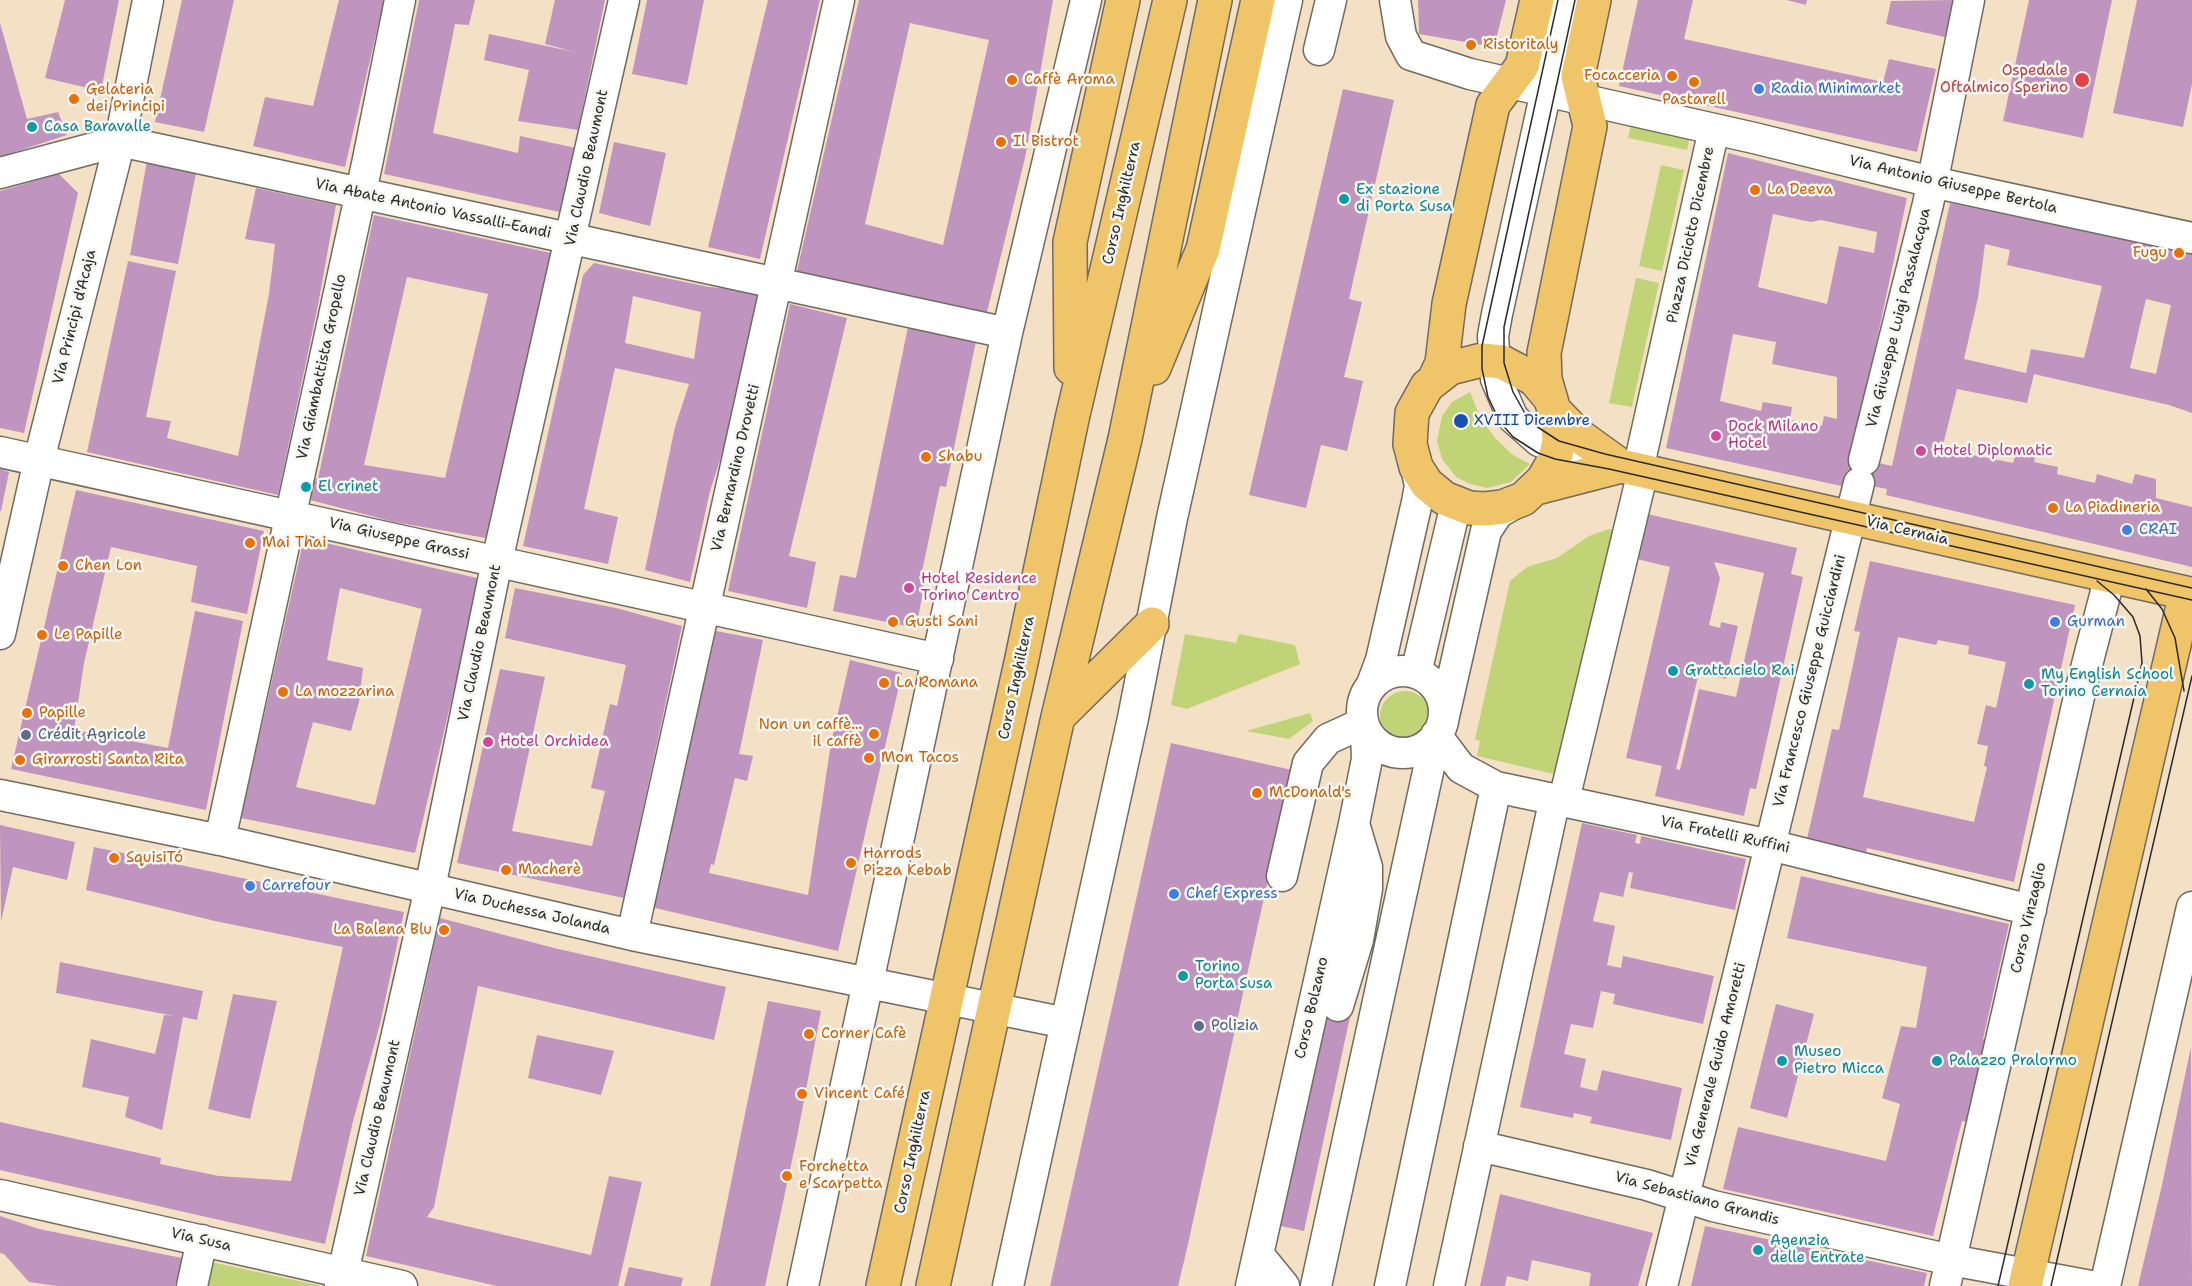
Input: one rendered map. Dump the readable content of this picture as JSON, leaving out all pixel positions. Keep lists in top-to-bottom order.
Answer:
{
  "streets": {
    "main road": ["Corso Inghilterra", "Via Cernaia"],
    "street": [
      "Via Claudio Beaumont",
      "Via Antonio Giuseppe Bertola",
      "Via Abate Antonio Vassalli-Eandi",
      "Piazza Diciotto Dicembre",
      "Via Principi d'Acaja",
      "Via Giuseppe Luigi Passalacqua",
      "Via Giambattista Gropello",
      "Via Bernardino Drovetti",
      "Via Giuseppe Grassi",
      "Via Francesco Giuseppe Guicciardini",
      "Via Fratelli Ruffini",
      "Via Duchessa Jolanda",
      "Corso Vinzaglio",
      "Corso Bolzano",
      "Via Generale Guido Amoretti",
      "Via Sebastiano Grandis",
      "Via Susa"
    ]
  },
  "crossings": [
    ["Via Claudio Beaumont", "Via Abate Antonio Vassalli-Eandi"],
    ["Via Claudio Beaumont", "Via Giuseppe Grassi"],
    ["Via Claudio Beaumont", "Via Duchessa Jolanda"],
    ["Via Claudio Beaumont", "Via Susa"],
    ["Via Antonio Giuseppe Bertola", "Piazza Diciotto Dicembre"],
    ["Via Antonio Giuseppe Bertola", "Via Giuseppe Luigi Passalacqua"],
    ["Corso Inghilterra", "Via Duchessa Jolanda"],
    ["Via Abate Antonio Vassalli-Eandi", "Via Principi d'Acaja"],
    ["Via Abate Antonio Vassalli-Eandi", "Via Giambattista Gropello"],
    ["Via Abate Antonio Vassalli-Eandi", "Via Bernardino Drovetti"],
    ["Piazza Diciotto Dicembre", "Via Cernaia"],
    ["Piazza Diciotto Dicembre", "Via Fratelli Ruffini"],
    ["Via Principi d'Acaja", "Via Giuseppe Grassi"],
    ["Via Giuseppe Luigi Passalacqua", "Via Cernaia"],
    ["Via Giuseppe Luigi Passalacqua", "Via Francesco Giuseppe Guicciardini"],
    ["Via Giambattista Gropello", "Via Giuseppe Grassi"],
    ["Via Giambattista Gropello", "Via Duchessa Jolanda"],
    ["Via Bernardino Drovetti", "Via Giuseppe Grassi"],
    ["Via Bernardino Drovetti", "Via Duchessa Jolanda"],
    ["Via Cernaia", "Via Francesco Giuseppe Guicciardini"],
    ["Via Cernaia", "Corso Vinzaglio"],
    ["Via Francesco Giuseppe Guicciardini", "Via Fratelli Ruffini"],
    ["Via Francesco Giuseppe Guicciardini", "Via Generale Guido Amoretti"],
    ["Via Fratelli Ruffini", "Corso Vinzaglio"],
    ["Via Fratelli Ruffini", "Corso Bolzano"],
    ["Via Fratelli Ruffini", "Via Generale Guido Amoretti"],
    ["Corso Vinzaglio", "Via Sebastiano Grandis"],
    ["Via Generale Guido Amoretti", "Via Sebastiano Grandis"]
  ],
  "places": [
    "Ristoritaly",
    "Focacceria",
    "Caffè Aroma",
    "Ospedale Oftalmico Sperino",
    "Pastarell",
    "Radia Minimarket",
    "Gelateria dei Principi",
    "Casa Baravalle",
    "Il Bistrot",
    "La Deeva",
    "Ex stazione di Porta Susa",
    "Fugu",
    "XVIII Dicembre",
    "Dock Milano Hotel",
    "Hotel Diplomatic",
    "Shabu",
    "El crinet",
    "La Piadineria",
    "CRAI",
    "Mai Thai",
    "Chen Lon",
    "Hotel Residence Torino Centro",
    "Gusti Sani",
    "Gurman",
    "Le Papille",
    "Grattacielo Rai",
    "La Romana",
    "My English School Torino Cernaia",
    "La mozzarina",
    "Papille",
    "Non un caffè... il caffè",
    "Crédit Agricole",
    "Hotel Orchidea",
    "Mon Tacos",
    "Girarrosti Santa Rita",
    "McDonald's",
    "SquisiTó",
    "Harrods Pizza Kebab",
    "Macherè",
    "Carrefour",
    "Chef Express",
    "La Balena Blu",
    "Torino Porta Susa",
    "Polizia",
    "Corner Cafè",
    "Museo Pietro Micca",
    "Palazzo Pralormo",
    "Vincent Café",
    "Forchetta e Scarpetta",
    "Agenzia delle Entrate"
  ]
}
